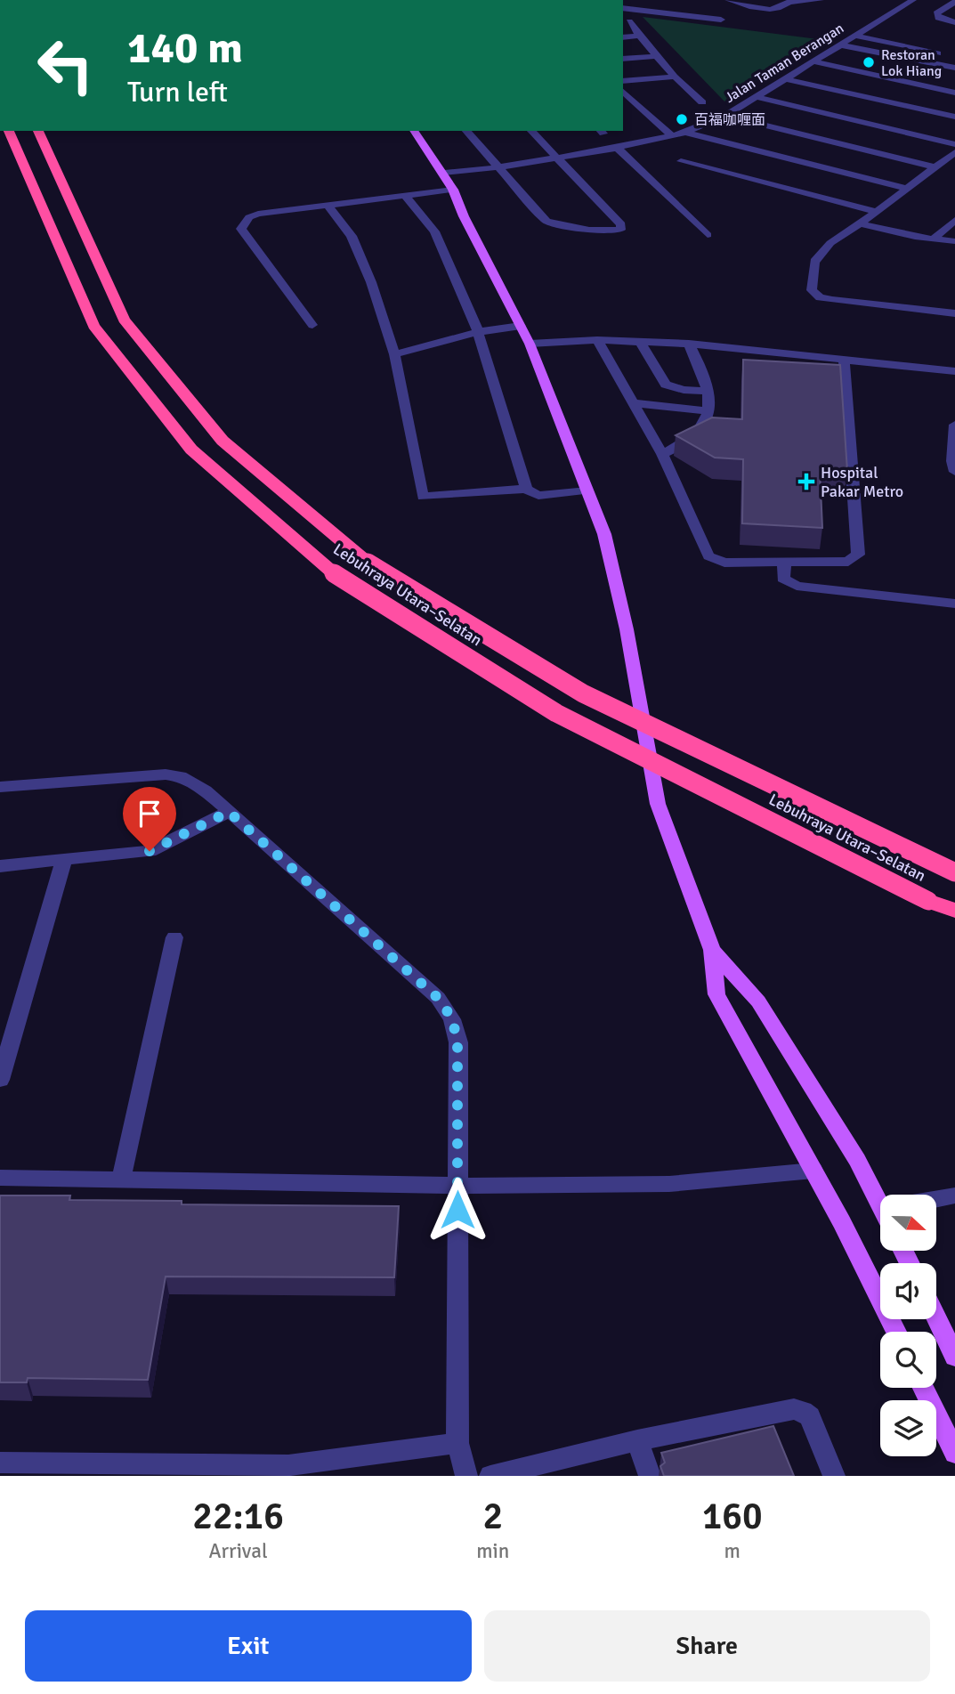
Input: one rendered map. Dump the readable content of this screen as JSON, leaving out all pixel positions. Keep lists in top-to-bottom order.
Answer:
{
  "streets": {
    "highway": ["Lebuhraya Utara–Selatan"],
    "street": ["Jalan Taman Berangan"]
  },
  "places": {
    "other": ["Restoran Lok Hiang", "百福咖喱面"],
    "health": ["Hospital Pakar Metro"]
  },
  "north": "right",
  "page": {
    "turn": ["140 m", "Turn left"],
    "eta": [
      "22:16",
      "Arrival",
      "2",
      "min",
      "160",
      "m"
    ],
    "buttons": ["Exit", "Share"]
  }
}
